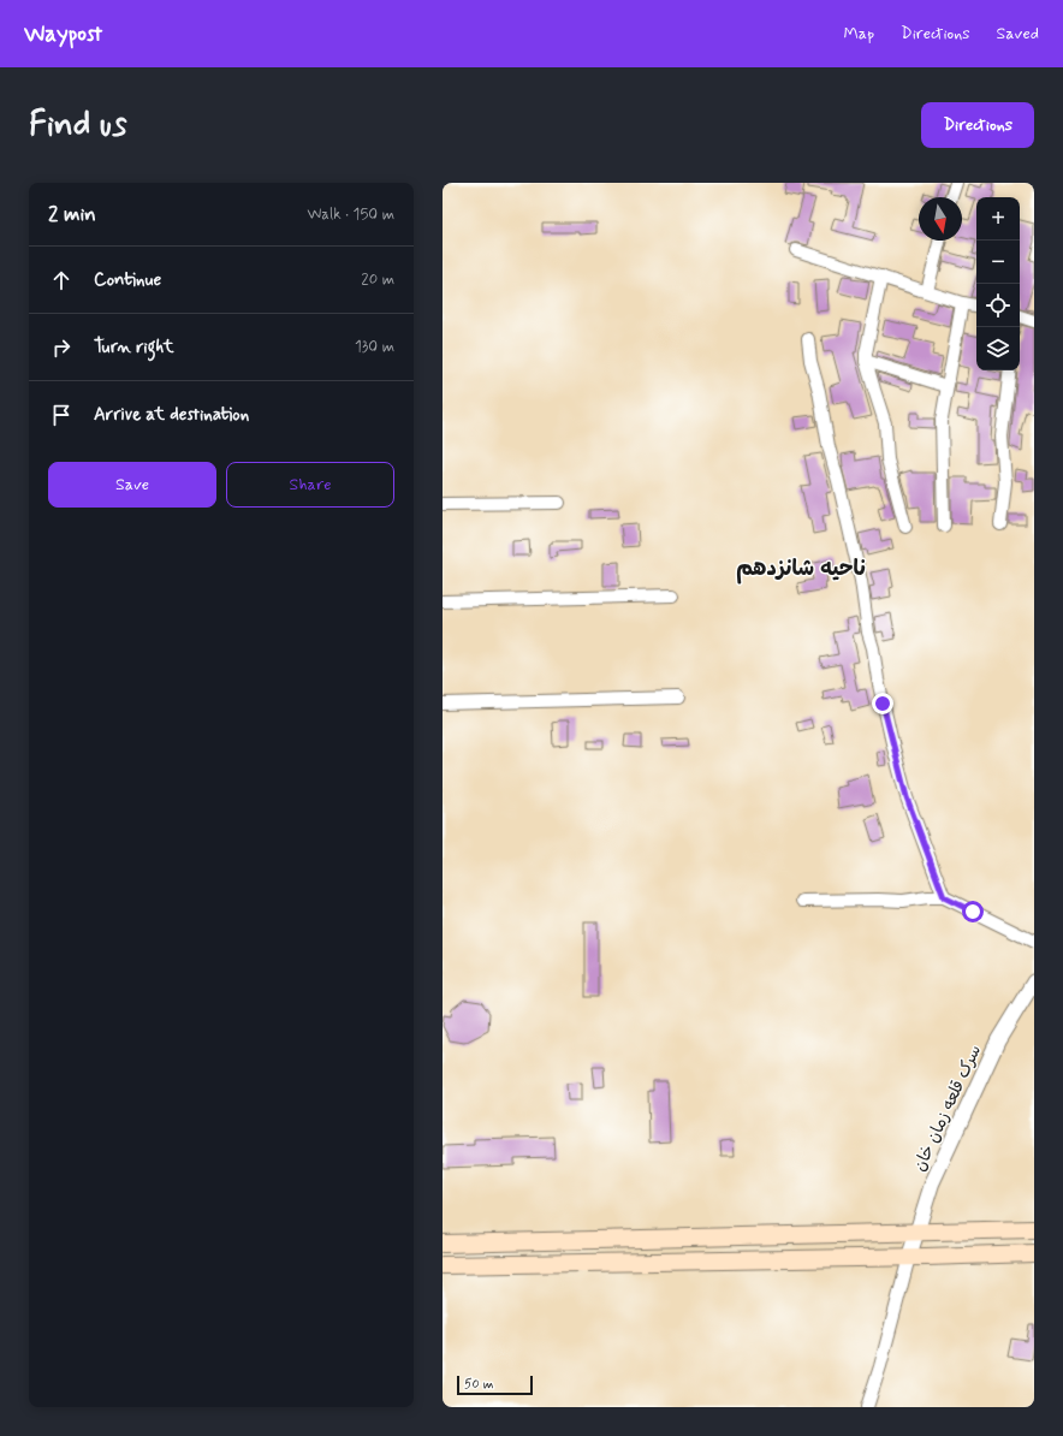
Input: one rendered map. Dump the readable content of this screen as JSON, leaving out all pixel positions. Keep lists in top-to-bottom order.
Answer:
{
  "streets": {
    "street": ["سرک قلعه زمان خان"]
  },
  "districts": ["ناحیه شانزدهم"],
  "scale_bar": "50 m",
  "north": "bottom",
  "page": {
    "header": "Waypost",
    "nav": ["Map", "Directions", "Saved"],
    "buttons": [
      "Directions",
      ["Save", "Share"]
    ],
    "title": "Find us",
    "heading": ["2 min", "Walk · 150 m"],
    "map_buttons": ["+", "−"],
    "list": [
      ["Continue", "20 m"],
      ["Turn right", "130 m"],
      "Arrive at destination"
    ],
    "scale": "50 m"
  }
}
